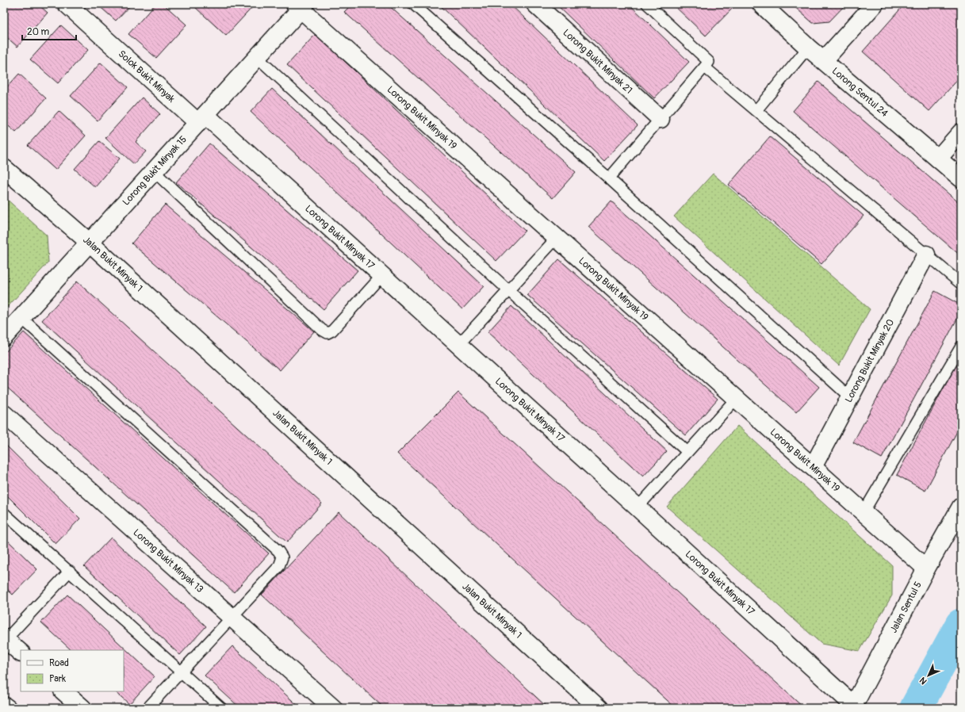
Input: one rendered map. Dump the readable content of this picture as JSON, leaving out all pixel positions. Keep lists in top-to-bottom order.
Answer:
{
  "streets": {
    "street": [
      "Lorong Bukit Minyak 21",
      "Solok Bukit Minyak",
      "Lorong Sentul 24",
      "Lorong Bukit Minyak 19",
      "Lorong Bukit Minyak 15",
      "Lorong Bukit Minyak 17",
      "Jalan Bukit Minyak 1",
      "Lorong Bukit Minyak 20",
      "Lorong Bukit Minyak 13",
      "Jalan Sentul 5"
    ]
  },
  "crossings": [
    ["Solok Bukit Minyak", "Lorong Bukit Minyak 15"],
    ["Solok Bukit Minyak", "Lorong Bukit Minyak 17"],
    ["Lorong Bukit Minyak 19", "Lorong Bukit Minyak 15"],
    ["Lorong Bukit Minyak 19", "Lorong Bukit Minyak 20"],
    ["Lorong Bukit Minyak 19", "Jalan Sentul 5"],
    ["Lorong Bukit Minyak 15", "Lorong Bukit Minyak 17"],
    ["Lorong Bukit Minyak 15", "Jalan Bukit Minyak 1"],
    ["Lorong Bukit Minyak 17", "Jalan Sentul 5"]
  ],
  "legend": ["Road", "Park"],
  "scale_bar": "20 m",
  "north": "bottom left"
}
